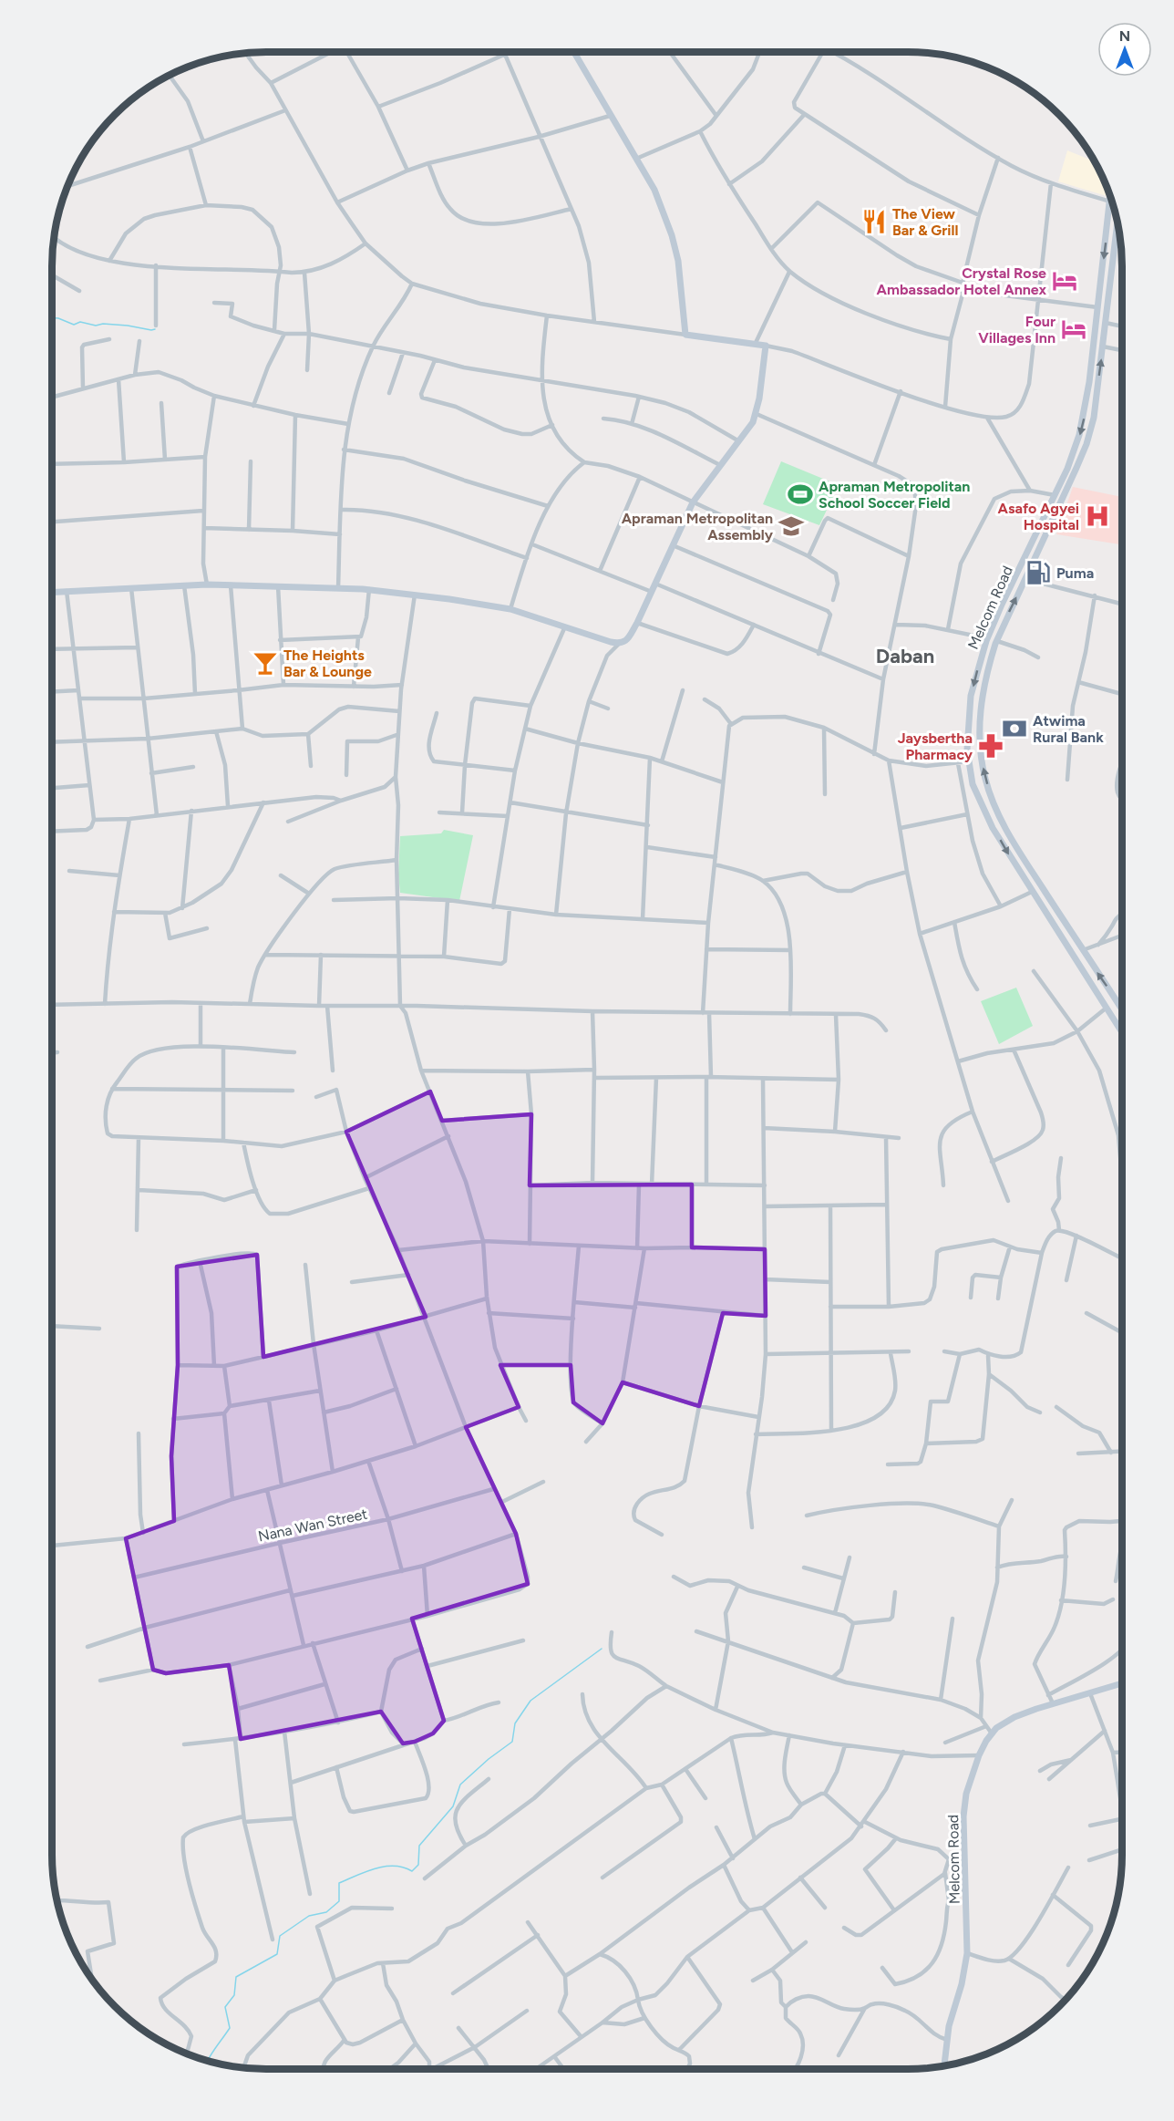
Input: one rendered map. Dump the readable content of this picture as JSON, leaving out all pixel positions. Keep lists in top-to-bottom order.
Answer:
{
  "streets": {
    "main road": ["Melcom Road"],
    "street": ["Nana Wan Street"]
  },
  "districts": ["Daban"],
  "places": {
    "restaurant": ["The View Bar & Grill"],
    "hotel": ["Crystal Rose Ambassador Hotel Annex", "Four Villages Inn"],
    "sports": ["Apraman Metropolitan School Soccer Field"],
    "hospital": ["Asafo Agyei Hospital"],
    "school or university": ["Apraman Metropolitan Assembly"],
    "fuel station": ["Puma"],
    "bar": ["The Heights Bar & Lounge"],
    "bank": ["Atwima Rural Bank"],
    "pharmacy": ["Jaysbertha Pharmacy"]
  },
  "north": "top"
}
